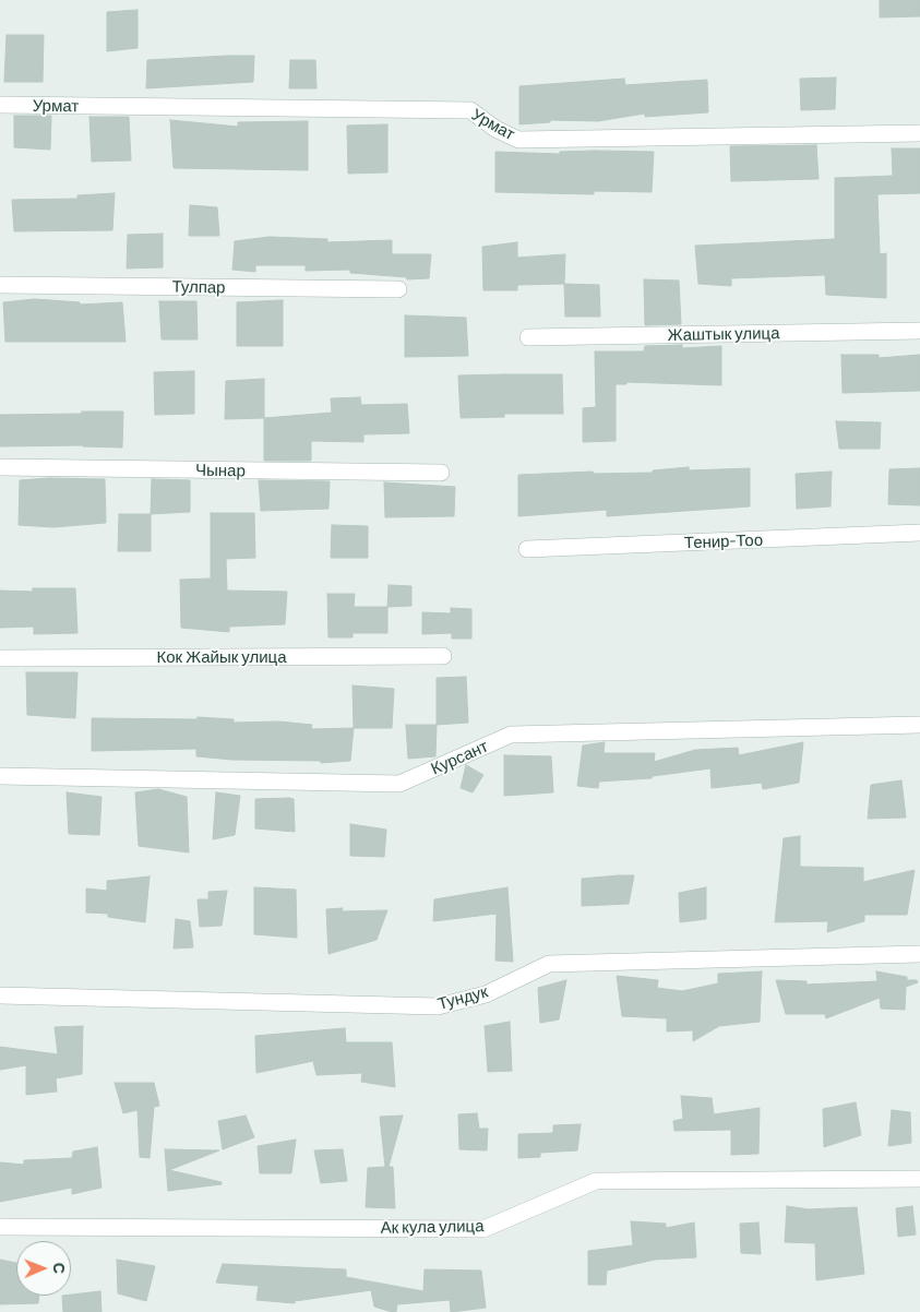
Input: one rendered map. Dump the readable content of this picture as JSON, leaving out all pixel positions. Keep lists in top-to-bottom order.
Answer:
{
  "streets": {
    "street": [
      "Урмат",
      "Тулпар",
      "Жаштык улица",
      "Чынар",
      "Тенир-Тоо",
      "Кок Жайык улица",
      "Курсант",
      "Тундук",
      "Ак кула улица"
    ]
  },
  "north": "right"
}
